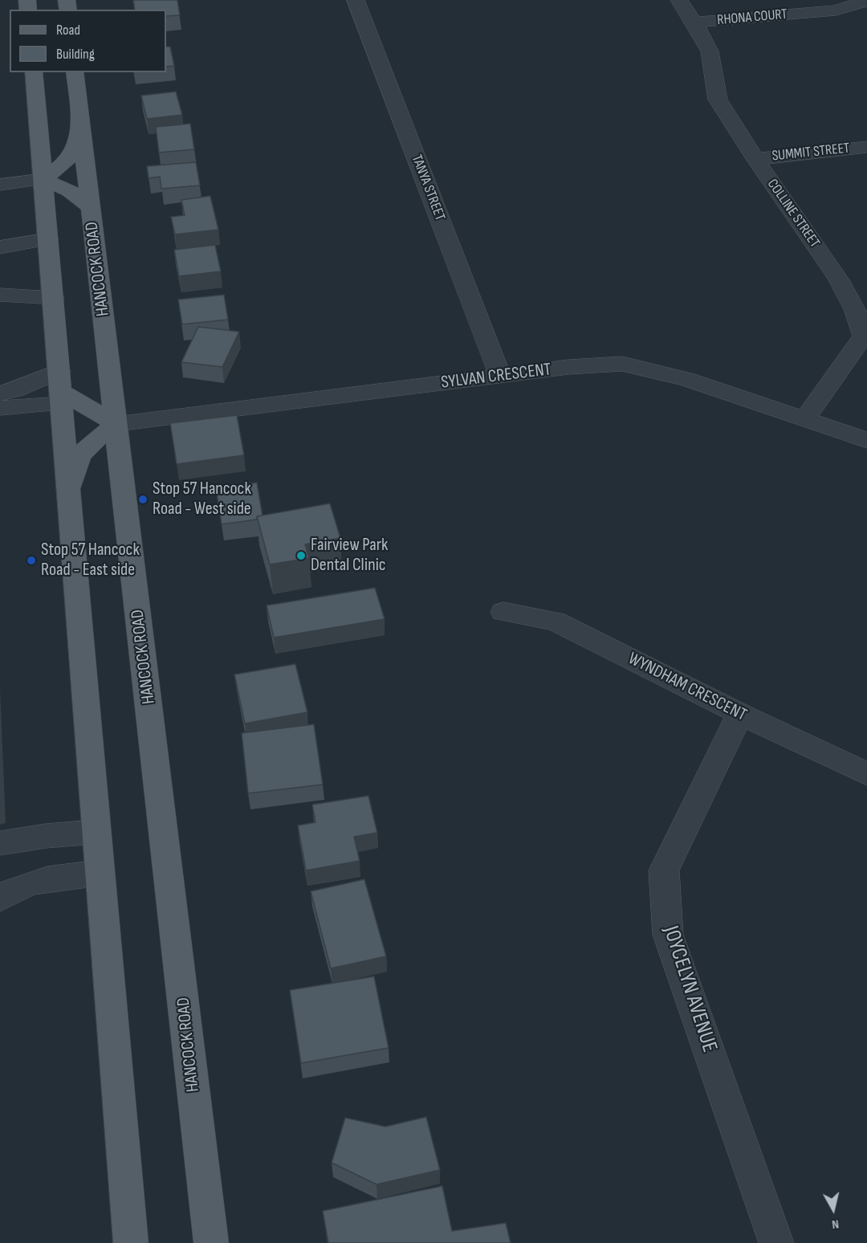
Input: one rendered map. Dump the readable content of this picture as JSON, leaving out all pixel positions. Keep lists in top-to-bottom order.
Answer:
{
  "streets": {
    "main road": ["HANCOCK ROAD"],
    "street": [
      "RHONA COURT",
      "SUMMIT STREET",
      "TANYA STREET",
      "COLLINE STREET",
      "SYLVAN CRESCENT",
      "WYNDHAM CRESCENT",
      "JOYCELYN AVENUE"
    ]
  },
  "crossings": [
    ["RHONA COURT", "COLLINE STREET"],
    ["SUMMIT STREET", "COLLINE STREET"],
    ["TANYA STREET", "SYLVAN CRESCENT"],
    ["COLLINE STREET", "SYLVAN CRESCENT"],
    ["HANCOCK ROAD", "SYLVAN CRESCENT"],
    ["WYNDHAM CRESCENT", "JOYCELYN AVENUE"]
  ],
  "places": ["Stop 57 Hancock Road - West side", "Fairview Park Dental Clinic", "Stop 57 Hancock Road - East side"],
  "legend": ["Road", "Building"],
  "north": "bottom"
}
